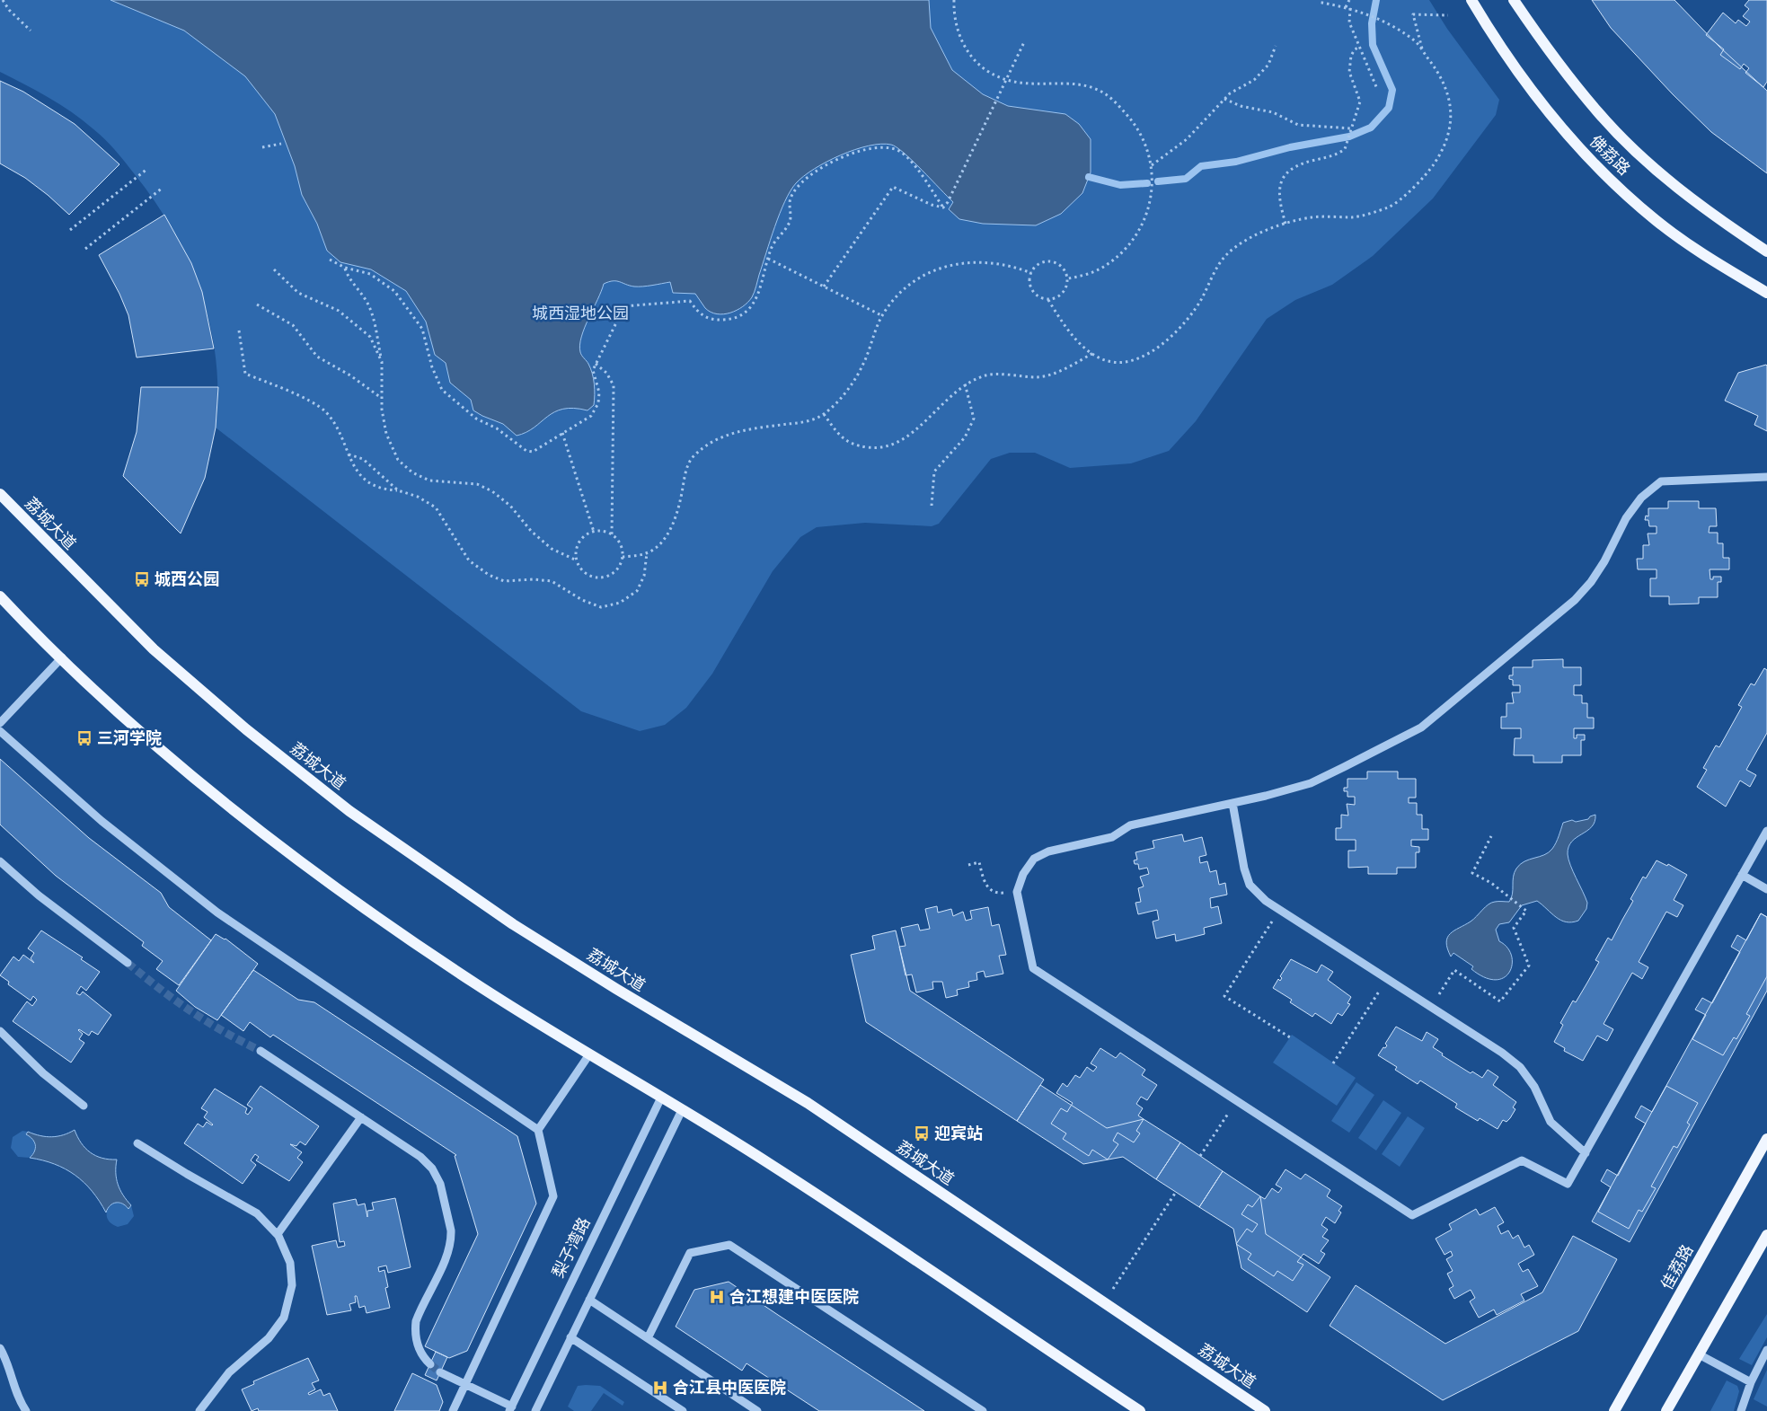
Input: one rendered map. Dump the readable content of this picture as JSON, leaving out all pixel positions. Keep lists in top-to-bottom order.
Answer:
{
  "streets": {
    "main road": ["佛荔路", "荔城大道", "佳荔路"],
    "street": ["梨子湾路"]
  },
  "parks": ["城西湿地公园"],
  "places": {
    "bus stop": ["城西公园", "三河学院", "迎宾站"],
    "hospital": ["合江想建中医医院", "合江县中医医院"]
  }
}
